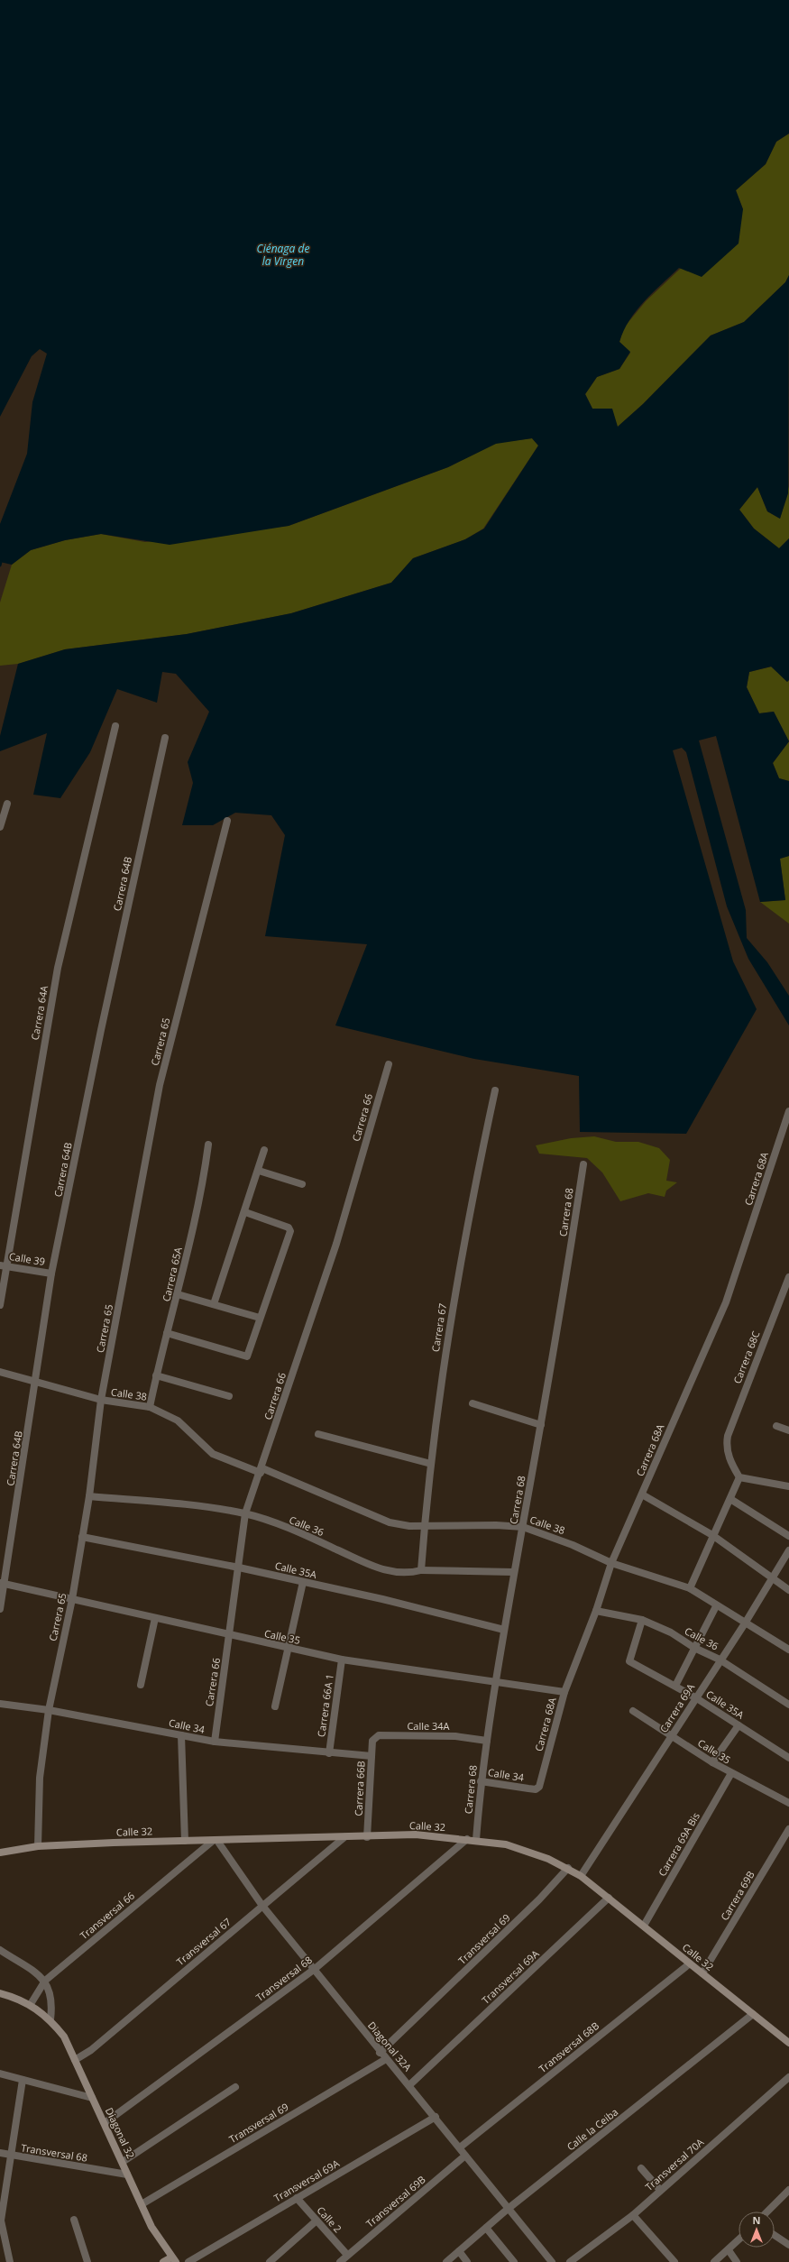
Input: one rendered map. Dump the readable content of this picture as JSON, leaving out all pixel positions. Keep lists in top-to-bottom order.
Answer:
{
  "streets": {
    "street": [
      "Carrera 64B",
      "Carrera 64A",
      "Carrera 65",
      "Carrera 66",
      "Carrera 68A",
      "Carrera 68",
      "Calle 39",
      "Carrera 65A",
      "Carrera 67",
      "Carrera 68C",
      "Calle 38",
      "Calle 36",
      "Calle 35A",
      "Calle 35",
      "Carrera 66A 1",
      "Carrera 69A",
      "Calle 34",
      "Calle 34A",
      "Carrera 66B",
      "Calle 32",
      "Carrera 69A Bis",
      "Carrera 69B",
      "Transversal 66",
      "Transversal 69",
      "Transversal 67",
      "Transversal 69A",
      "Transversal 68",
      "Diagonal 32A",
      "Transversal 68B",
      "Calle la Ceiba",
      "Diagonal 32",
      "Transversal 70A",
      "Transversal 69B",
      "Calle 2"
    ]
  },
  "crossings": [
    ["Carrera 64B", "Calle 39"],
    ["Carrera 64B", "Calle 38"],
    ["Carrera 64B", "Calle 35"],
    ["Carrera 64A", "Calle 39"],
    ["Carrera 65", "Calle 38"],
    ["Carrera 65", "Calle 36"],
    ["Carrera 65", "Calle 35A"],
    ["Carrera 65", "Calle 35"],
    ["Carrera 65", "Calle 34"],
    ["Carrera 65", "Calle 32"],
    ["Carrera 66", "Calle 38"],
    ["Carrera 66", "Calle 36"],
    ["Carrera 66", "Calle 35A"],
    ["Carrera 66", "Calle 35"],
    ["Carrera 66", "Calle 34"],
    ["Carrera 68A", "Calle 38"],
    ["Carrera 68A", "Calle 36"],
    ["Carrera 68A", "Calle 35"],
    ["Carrera 68A", "Calle 34"],
    ["Carrera 68", "Calle 38"],
    ["Carrera 68", "Calle 36"],
    ["Carrera 68", "Calle 35A"],
    ["Carrera 68", "Calle 35"],
    ["Carrera 68", "Calle 34"],
    ["Carrera 68", "Calle 34A"],
    ["Carrera 68", "Calle 32"],
    ["Carrera 65A", "Calle 38"],
    ["Carrera 67", "Calle 38"],
    ["Carrera 67", "Calle 36"],
    ["Calle 38", "Carrera 69A"],
    ["Calle 36", "Calle 35A"],
    ["Calle 36", "Carrera 69A"],
    ["Calle 35A", "Carrera 69A"],
    ["Calle 35", "Carrera 66A 1"],
    ["Calle 35", "Carrera 69A"],
    ["Calle 35", "Carrera 69A Bis"],
    ["Carrera 66A 1", "Calle 34"],
    ["Carrera 69A", "Calle 32"],
    ["Calle 34", "Carrera 66B"],
    ["Calle 34A", "Carrera 66B"],
    ["Carrera 66B", "Calle 32"],
    ["Calle 32", "Carrera 69A Bis"],
    ["Calle 32", "Carrera 69B"],
    ["Calle 32", "Transversal 66"],
    ["Calle 32", "Transversal 69"],
    ["Calle 32", "Transversal 67"],
    ["Calle 32", "Transversal 69A"],
    ["Calle 32", "Transversal 68"],
    ["Calle 32", "Diagonal 32A"],
    ["Calle 32", "Transversal 68B"],
    ["Calle 32", "Calle la Ceiba"],
    ["Transversal 66", "Diagonal 32A"],
    ["Transversal 66", "Diagonal 32"],
    ["Transversal 69", "Diagonal 32A"],
    ["Transversal 69", "Diagonal 32"],
    ["Transversal 67", "Diagonal 32A"],
    ["Transversal 67", "Diagonal 32"],
    ["Transversal 69A", "Diagonal 32A"],
    ["Transversal 69A", "Calle 2"],
    ["Transversal 68", "Diagonal 32A"],
    ["Transversal 68", "Diagonal 32"],
    ["Diagonal 32A", "Transversal 68B"],
    ["Diagonal 32A", "Calle la Ceiba"],
    ["Diagonal 32A", "Transversal 69B"],
    ["Transversal 69B", "Calle 2"]
  ],
  "water": ["Ciénaga de la Virgen"],
  "north": "top"
}
